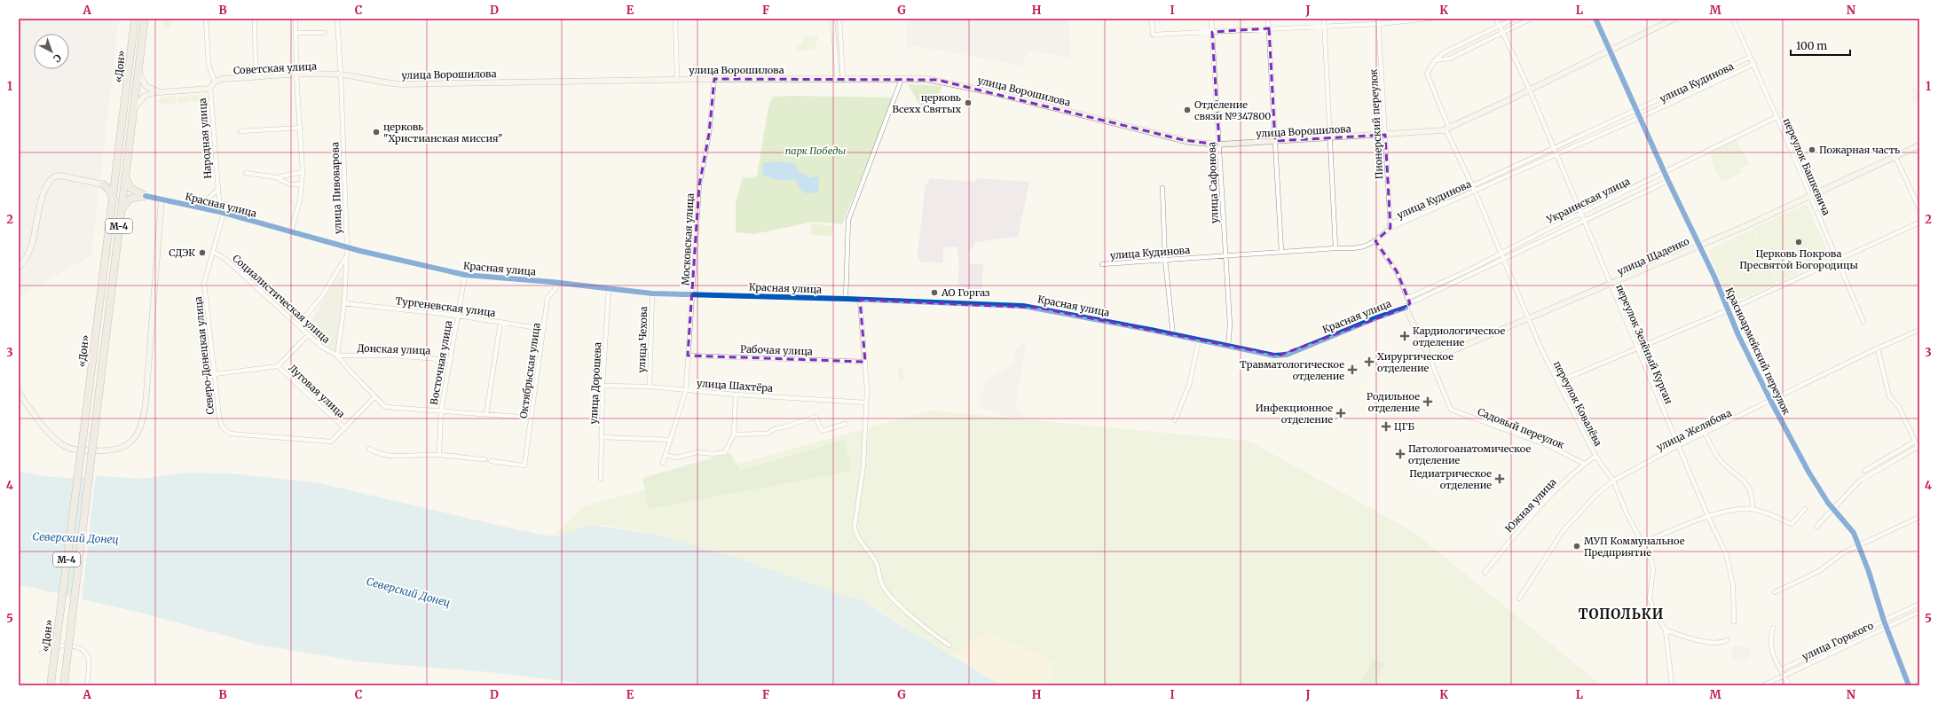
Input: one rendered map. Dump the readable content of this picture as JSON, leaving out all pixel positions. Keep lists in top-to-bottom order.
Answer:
{
  "streets": {
    "highway": ["«Дон»", "М-4"],
    "street": [
      "Советская улица",
      "улица Ворошилова",
      "улица Кудинова",
      "Пионерский переулок",
      "Народная улица",
      "переулок Башкевича",
      "улица Сафонова",
      "улица Пивоварова",
      "Украинская улица",
      "Красная улица",
      "Московская улица",
      "улица Щаденко",
      "Социалистическая улица",
      "Тургеневская улица",
      "улица Чехова",
      "переулок Зелёный Курган",
      "Донская улица",
      "Рабочая улица",
      "Красноармейский переулок",
      "Северо-Донецкая улица",
      "Восточная улица",
      "Октябрьская улица",
      "улица Дорошева",
      "улица Шахтёра",
      "Луговая улица",
      "переулок Ковалёва",
      "Садовый переулок",
      "улица Желябова",
      "Южная улица",
      "улица Горького"
    ]
  },
  "crossings": [
    ["«Дон»", "Советская улица"],
    ["Советская улица", "улица Ворошилова"],
    ["Советская улица", "Народная улица"],
    ["Советская улица", "улица Пивоварова"],
    ["улица Ворошилова", "Пионерский переулок"],
    ["улица Ворошилова", "улица Сафонова"],
    ["улица Ворошилова", "улица Пивоварова"],
    ["улица Ворошилова", "Московская улица"],
    ["улица Ворошилова", "переулок Зелёный Курган"],
    ["улица Ворошилова", "Красноармейский переулок"],
    ["улица Ворошилова", "переулок Ковалёва"],
    ["улица Кудинова", "Пионерский переулок"],
    ["улица Кудинова", "переулок Башкевича"],
    ["улица Кудинова", "улица Сафонова"],
    ["улица Кудинова", "переулок Зелёный Курган"],
    ["улица Кудинова", "Красноармейский переулок"],
    ["улица Кудинова", "переулок Ковалёва"],
    ["Народная улица", "Красная улица"],
    ["Народная улица", "Северо-Донецкая улица"],
    ["переулок Башкевича", "Украинская улица"],
    ["переулок Башкевича", "улица Щаденко"],
    ["улица Сафонова", "Красная улица"],
    ["улица Пивоварова", "Красная улица"],
    ["улица Пивоварова", "Социалистическая улица"],
    ["улица Пивоварова", "Тургеневская улица"],
    ["улица Пивоварова", "Донская улица"],
    ["Украинская улица", "Красная улица"],
    ["Украинская улица", "переулок Зелёный Курган"],
    ["Украинская улица", "Красноармейский переулок"],
    ["Украинская улица", "переулок Ковалёва"],
    ["Красная улица", "Московская улица"],
    ["Красная улица", "улица Чехова"],
    ["Красная улица", "Северо-Донецкая улица"],
    ["Красная улица", "Восточная улица"],
    ["Красная улица", "Октябрьская улица"],
    ["Красная улица", "улица Дорошева"],
    ["Московская улица", "Рабочая улица"],
    ["Московская улица", "улица Шахтёра"],
    ["улица Щаденко", "переулок Зелёный Курган"],
    ["улица Щаденко", "Красноармейский переулок"],
    ["улица Щаденко", "переулок Ковалёва"],
    ["улица Щаденко", "Садовый переулок"],
    ["Социалистическая улица", "Донская улица"],
    ["Социалистическая улица", "Северо-Донецкая улица"],
    ["Социалистическая улица", "Восточная улица"],
    ["Социалистическая улица", "Октябрьская улица"],
    ["Тургеневская улица", "Восточная улица"],
    ["Тургеневская улица", "Октябрьская улица"],
    ["улица Чехова", "улица Шахтёра"],
    ["переулок Зелёный Курган", "улица Желябова"],
    ["Донская улица", "Восточная улица"],
    ["Красноармейский переулок", "улица Желябова"],
    ["Красноармейский переулок", "улица Горького"],
    ["Северо-Донецкая улица", "Луговая улица"],
    ["улица Дорошева", "улица Шахтёра"],
    ["переулок Ковалёва", "улица Желябова"],
    ["переулок Ковалёва", "Южная улица"],
    ["Садовый переулок", "Южная улица"]
  ],
  "districts": ["ТОПОЛЬКИ"],
  "water": ["Северский Донец"],
  "parks": ["парк Победы"],
  "places": {
    "other": [
      "церковь Всехх Святых",
      "Отделение связи №347800",
      "церковь \"Христианская миссия\"",
      "Пожарная часть",
      "Церковь Покрова Пресвятой Богородицы",
      "СДЭК",
      "АО Горгаз",
      "МУП Коммунальное Предприятие"
    ],
    "health": [
      "Кардиологическое отделение",
      "Хирургическое отделение",
      "Травматологическое отделение",
      "Родильное отделение",
      "Инфекционное отделение",
      "ЦГБ",
      "Патологоанатомическое отделение",
      "Педиатрическое отделение"
    ]
  },
  "scale_bar": "100 m",
  "north": "bottom right",
  "grid": {
    "columns": [
      "A",
      "B",
      "C",
      "D",
      "E",
      "F",
      "G",
      "H",
      "I",
      "J",
      "K",
      "L",
      "M",
      "N"
    ],
    "rows": [
      "1",
      "2",
      "3",
      "4",
      "5"
    ]
  }
}
